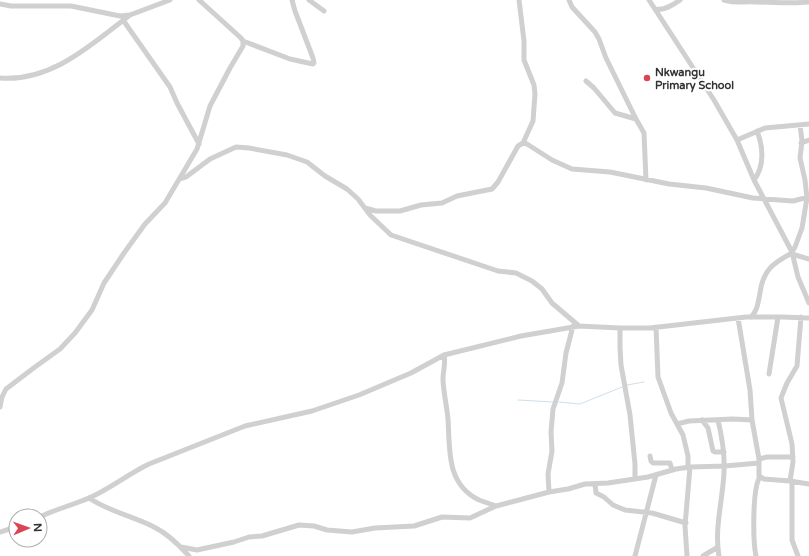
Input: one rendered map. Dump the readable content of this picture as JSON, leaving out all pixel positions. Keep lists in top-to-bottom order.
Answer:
{
  "places": ["Nkwangu Primary School"],
  "north": "right"
}
